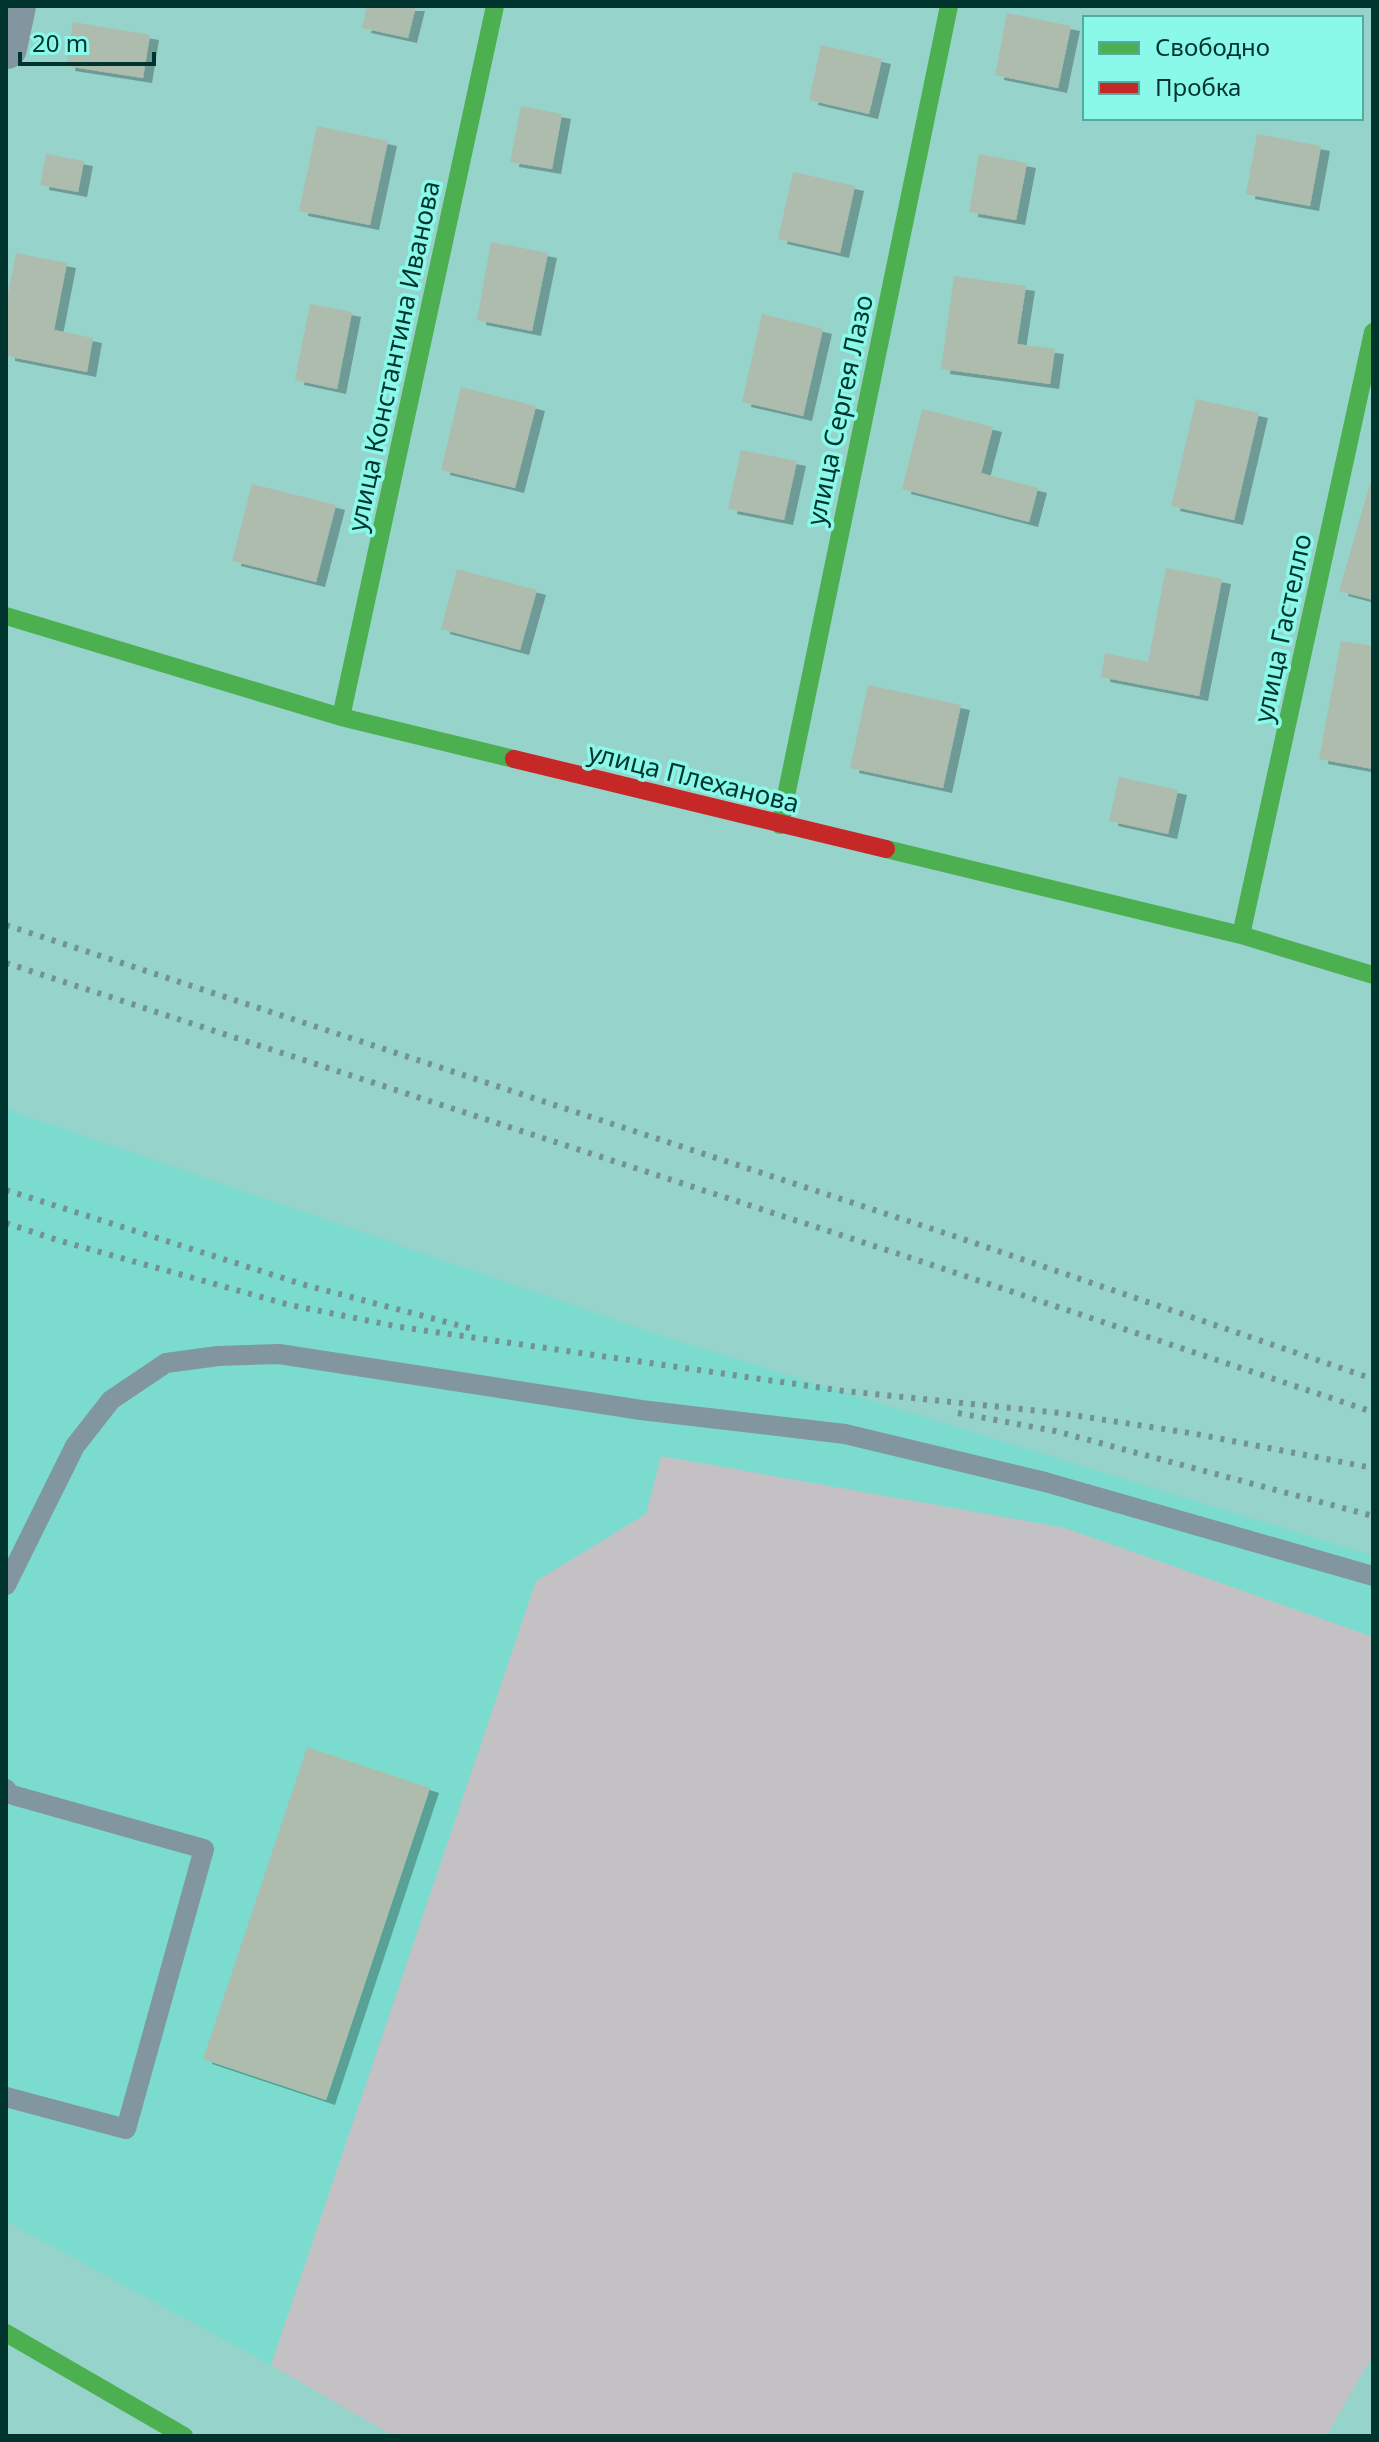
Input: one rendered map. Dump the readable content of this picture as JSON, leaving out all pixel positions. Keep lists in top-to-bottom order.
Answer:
{
  "streets": {
    "street": [
      "улица Константина Иванова",
      "улица Сергея Лазо",
      "улица Гастелло",
      "улица Плеханова"
    ]
  },
  "crossings": [
    ["улица Константина Иванова", "улица Плеханова"],
    ["улица Сергея Лазо", "улица Плеханова"],
    ["улица Гастелло", "улица Плеханова"]
  ],
  "legend": ["Свободно", "Пробка"],
  "scale_bar": "20 m"
}
